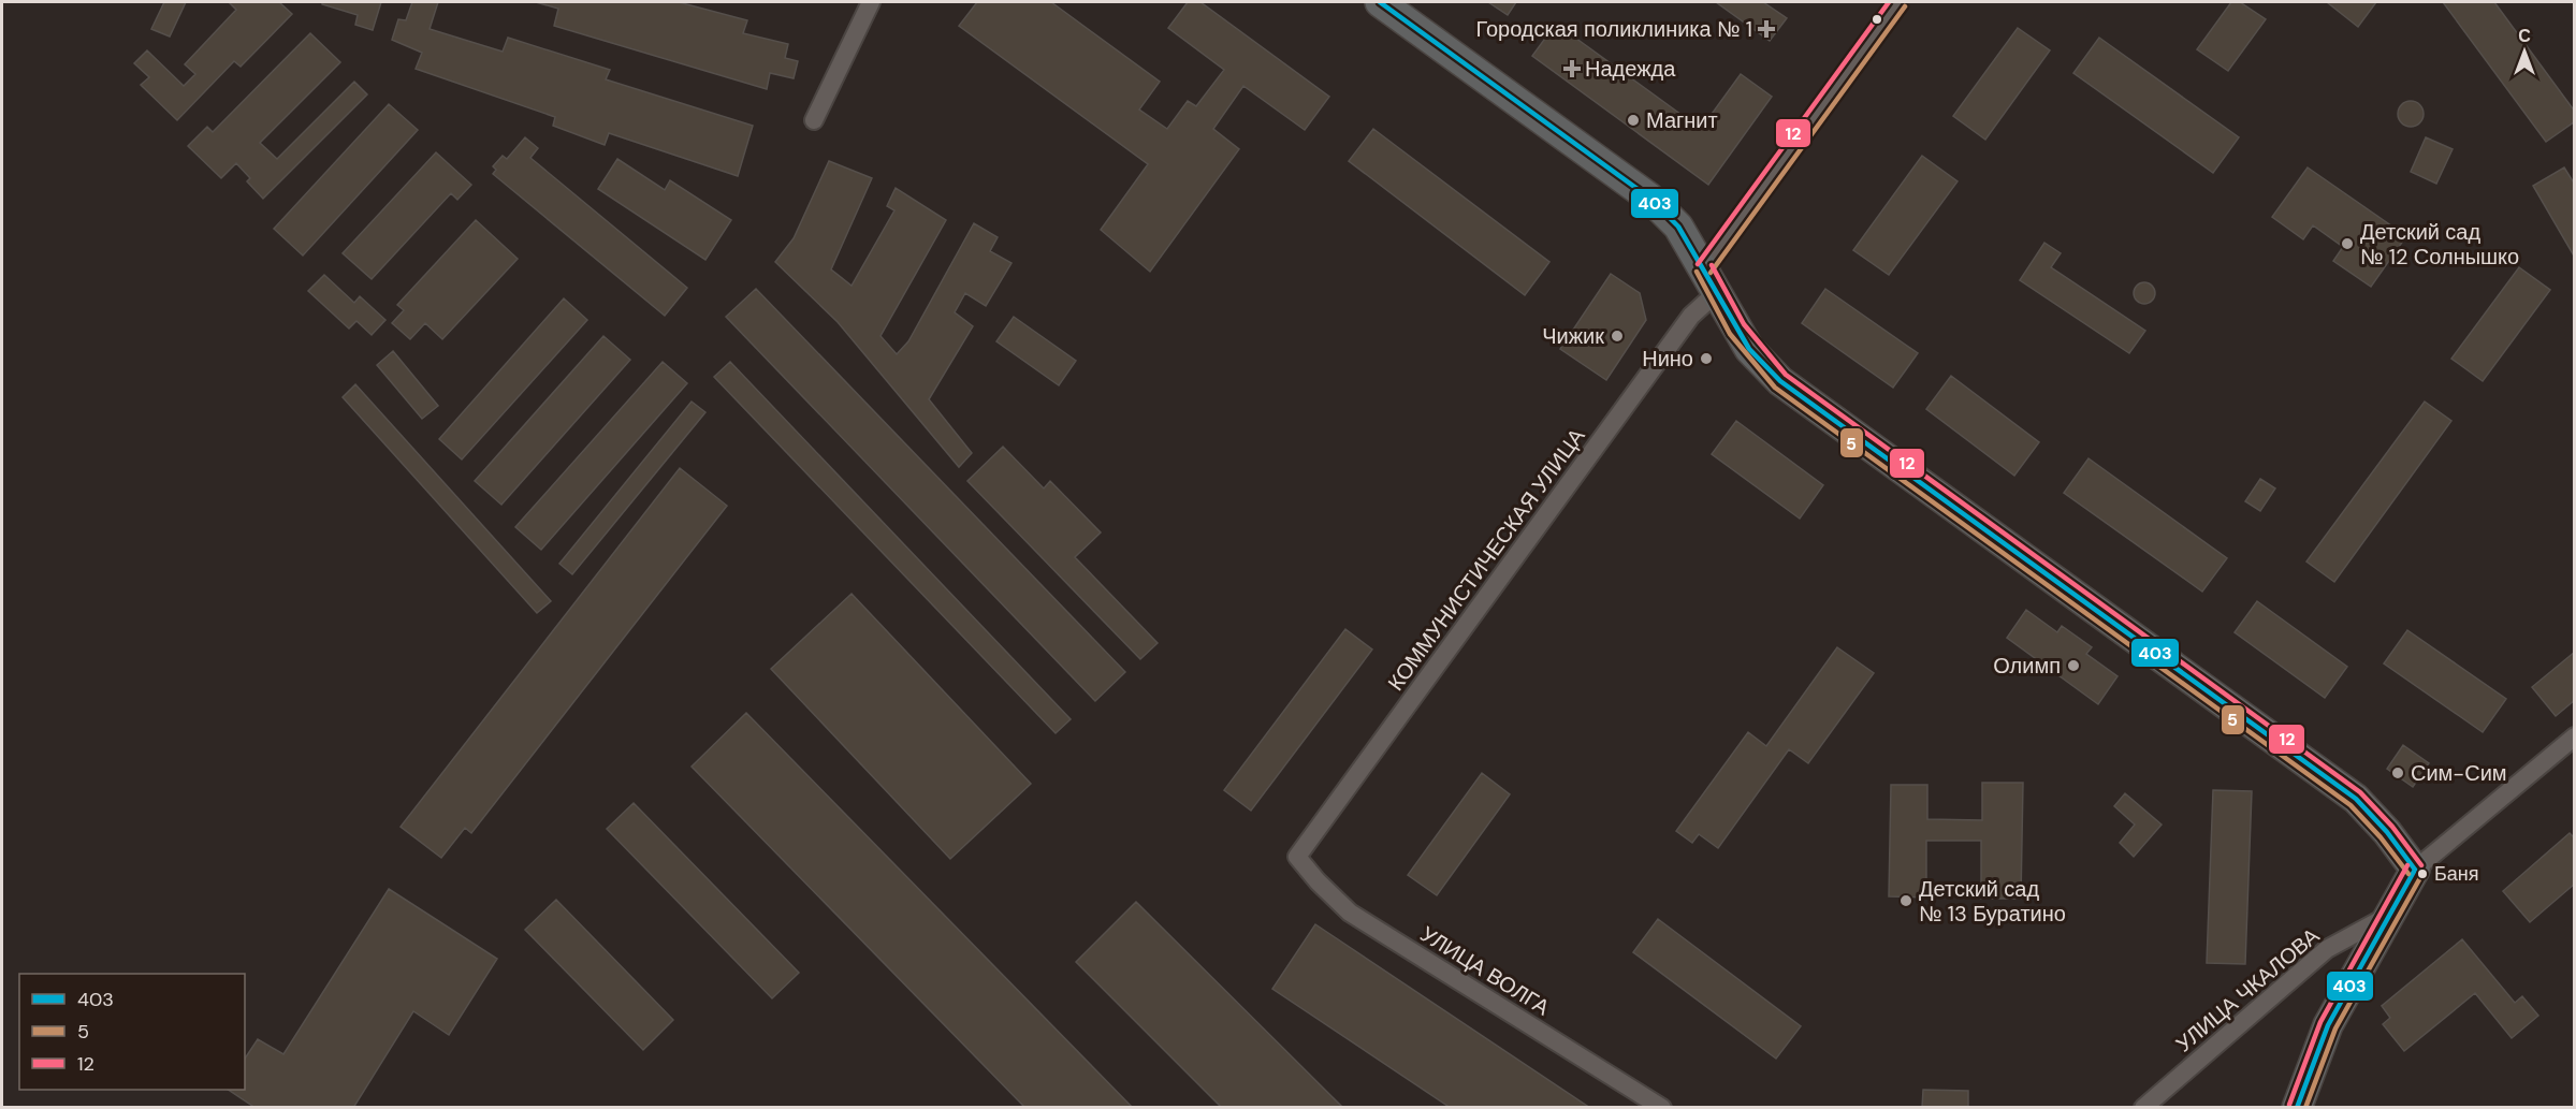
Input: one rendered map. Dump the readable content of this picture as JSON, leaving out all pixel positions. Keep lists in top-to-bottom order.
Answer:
{
  "streets": {
    "street": ["КОММУНИСТИЧЕСКАЯ УЛИЦА", "УЛИЦА ВОЛГА", "УЛИЦА ЧКАЛОВА"]
  },
  "crossings": [
    ["КОММУНИСТИЧЕСКАЯ УЛИЦА", "УЛИЦА ВОЛГА"]
  ],
  "places": {
    "health": ["Городская поликлиника № 1", "Надежда"],
    "other": [
      "Магнит",
      "Детский сад № 12 Солнышко",
      "Чижик",
      "Нино",
      "Олимп",
      "Сим-Сим",
      "Баня",
      "Детский сад № 13 Буратино"
    ]
  },
  "lines": ["transit line 403", "transit line 12", "transit line 5"],
  "legend": ["403", "5", "12"],
  "north": "top"
}
